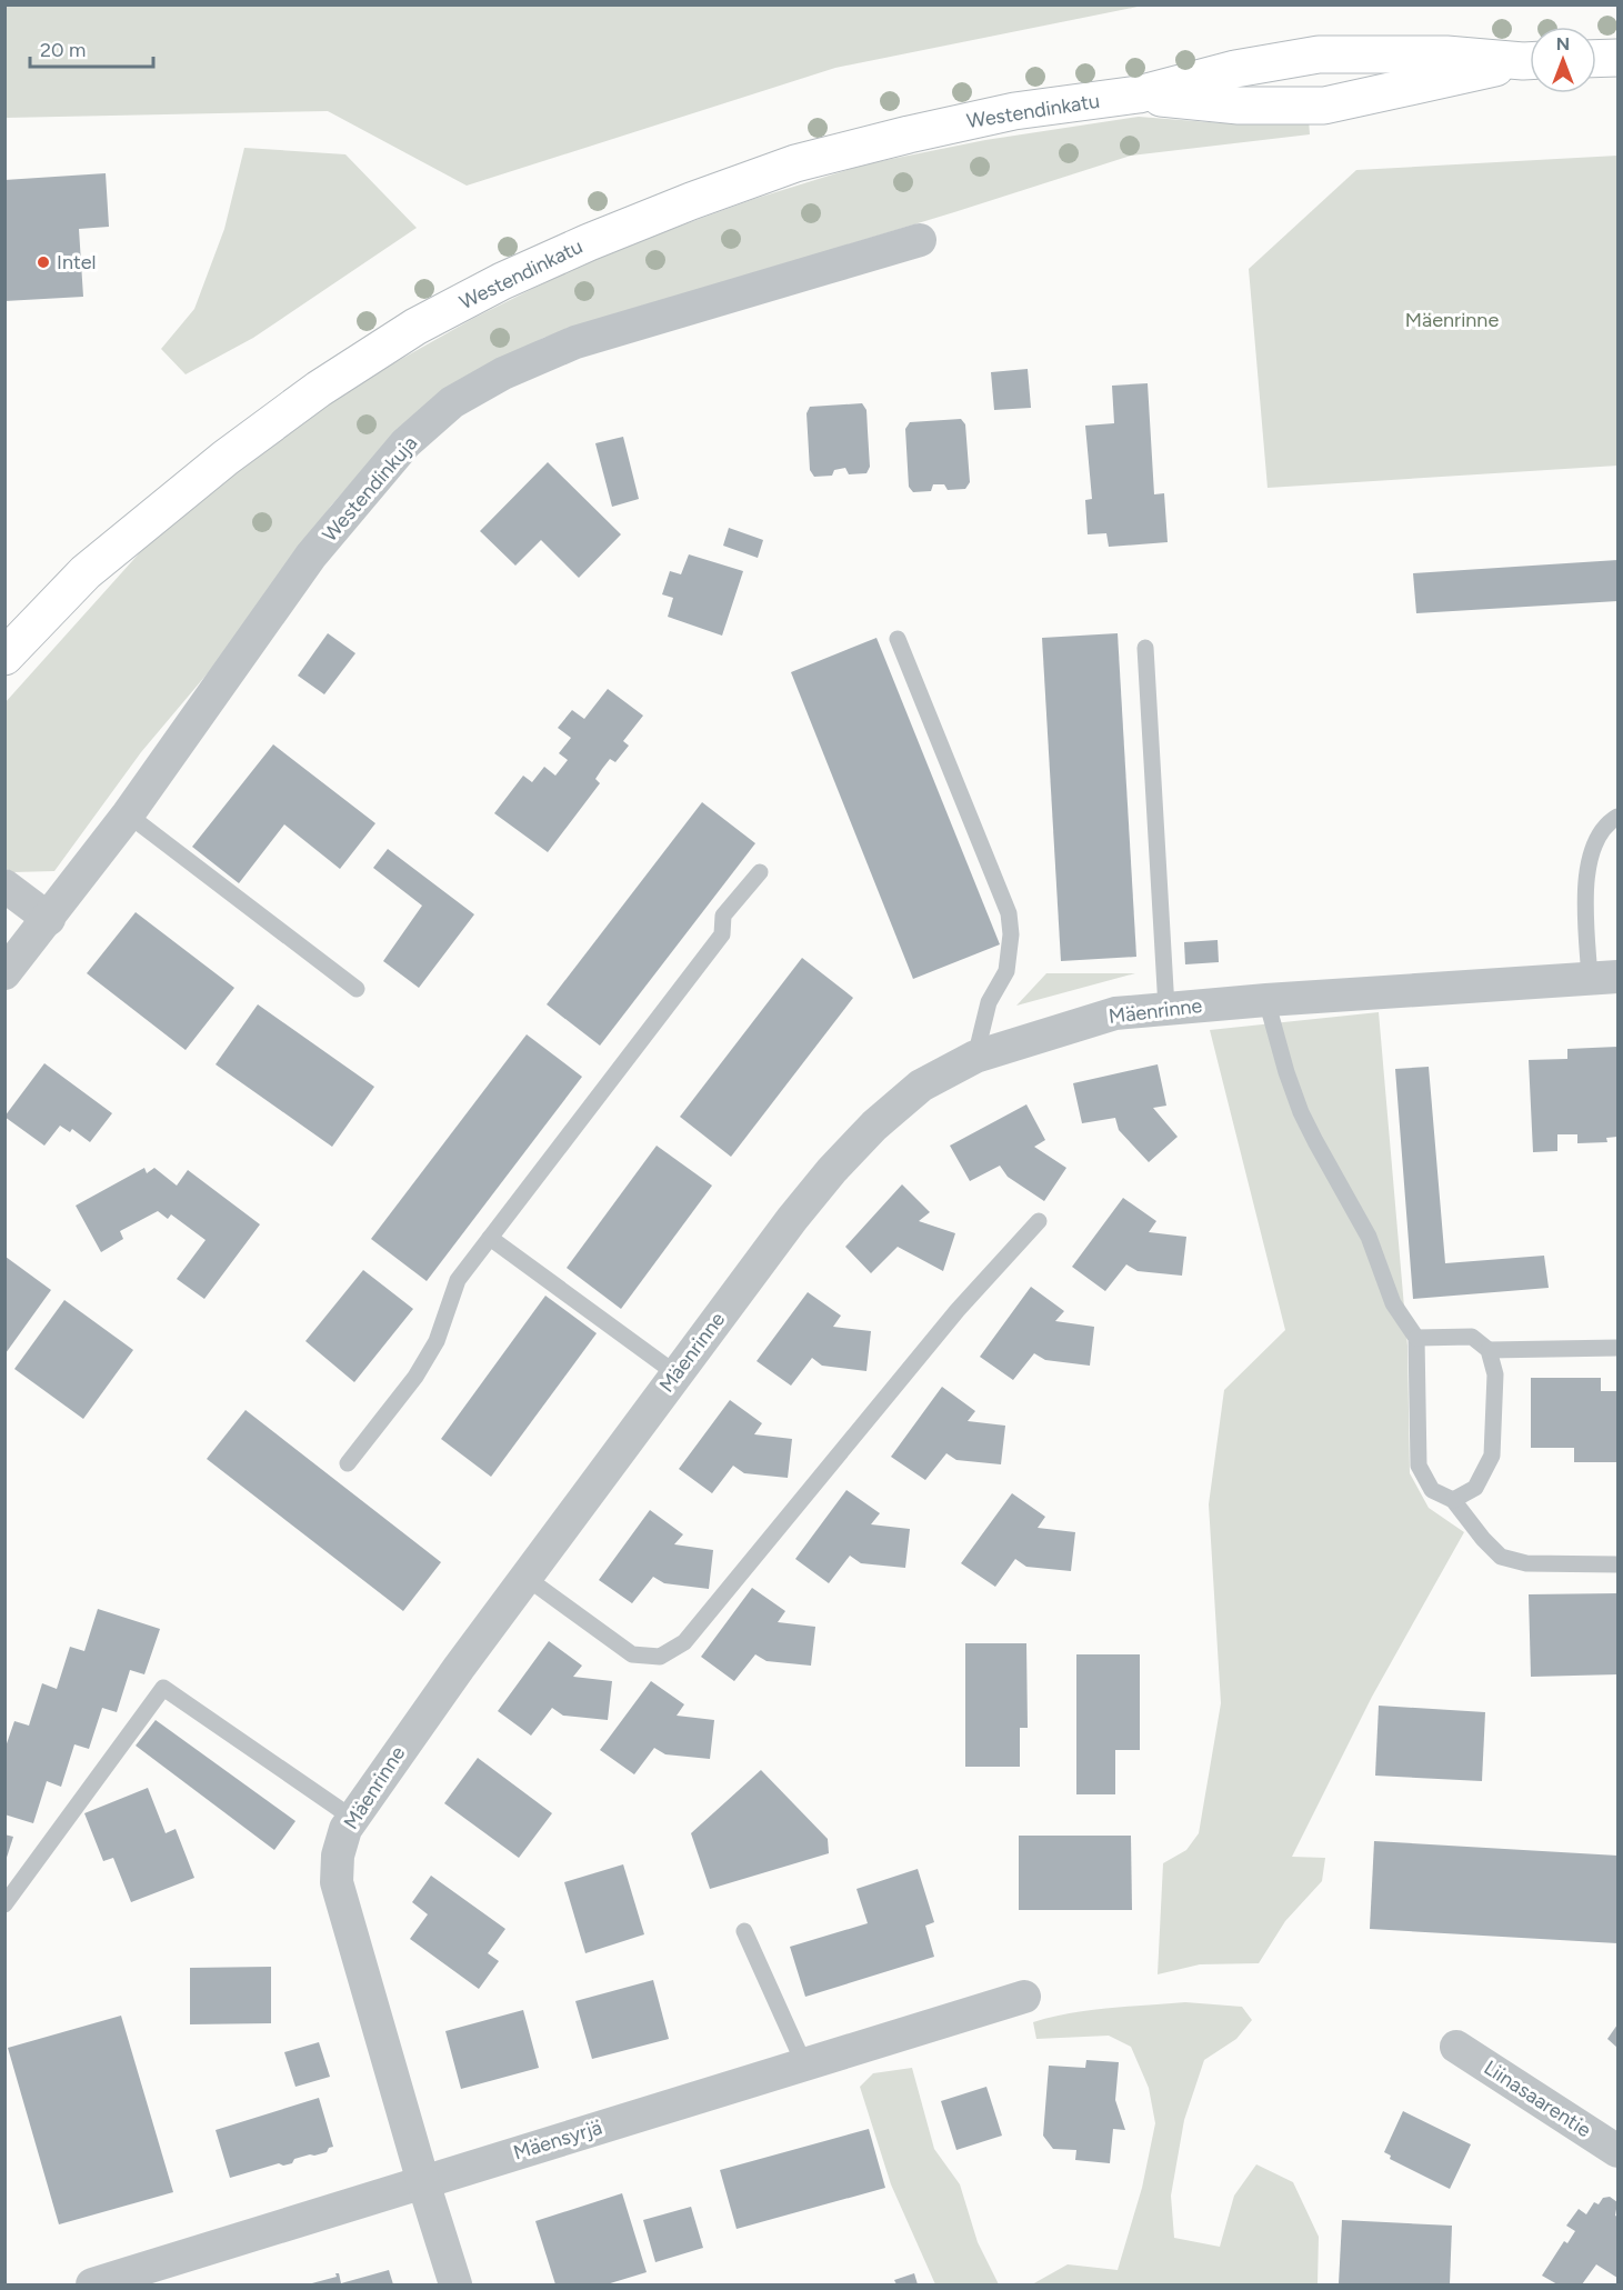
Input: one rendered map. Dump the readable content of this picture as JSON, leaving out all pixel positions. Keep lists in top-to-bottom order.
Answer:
{
  "streets": {
    "main road": ["Westendinkatu"],
    "street": [
      "Westendinkuja",
      "Mäenrinne",
      "Liinasaarentie",
      "Mäensyrjä"
    ]
  },
  "crossings": [
    ["Mäenrinne", "Mäensyrjä"]
  ],
  "parks": ["Mäenrinne"],
  "places": ["Intel"],
  "scale_bar": "20 m",
  "north": "top"
}
